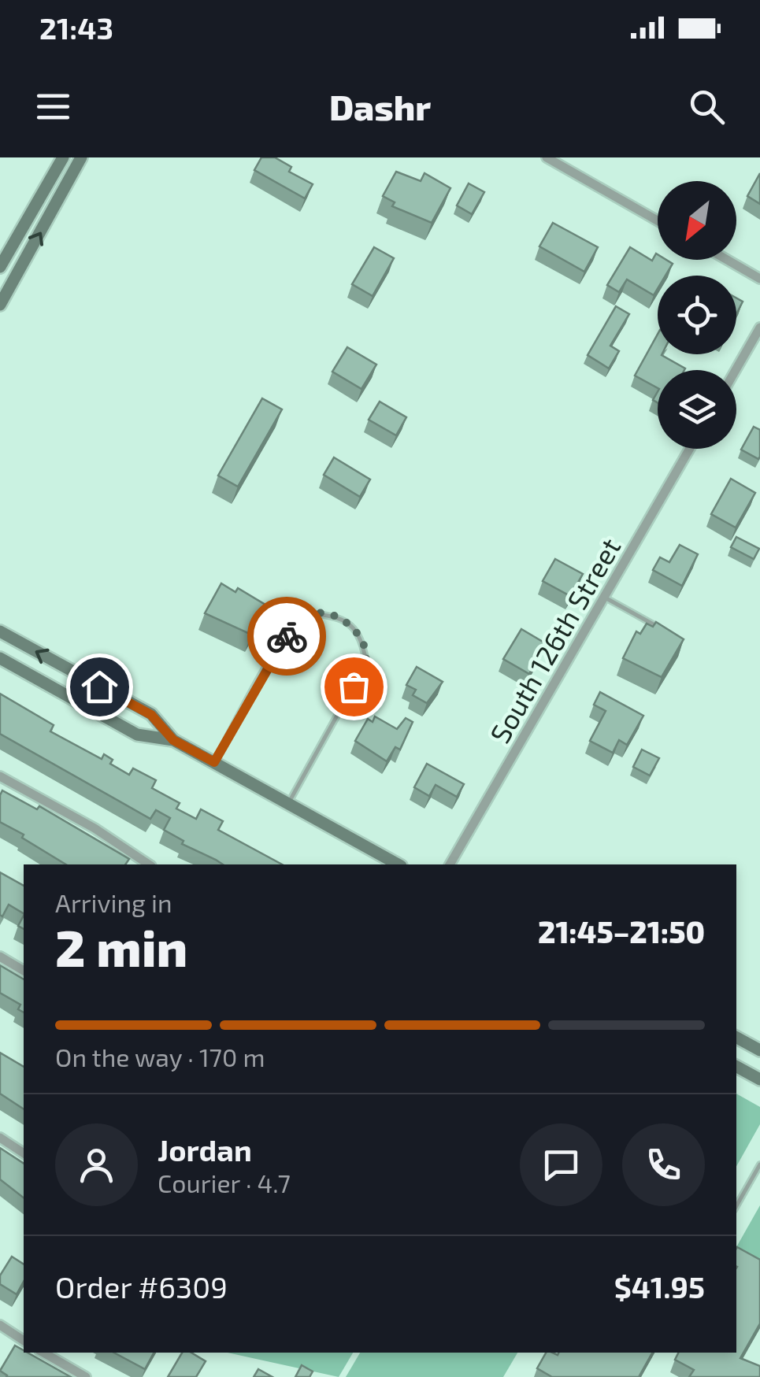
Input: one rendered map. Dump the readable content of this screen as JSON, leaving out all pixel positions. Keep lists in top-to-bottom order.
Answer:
{
  "streets": {
    "street": ["South 126th Street"]
  },
  "north": "bottom left",
  "page": {
    "status": "21:43",
    "header": "Dashr",
    "heading": ["2 min", "Arriving in", "21:45–21:50"],
    "panel": [
      "Jordan",
      "Courier · 4.7",
      "Order #6309",
      "$41.95"
    ],
    "bar": "On the way · 170 m"
  }
}
